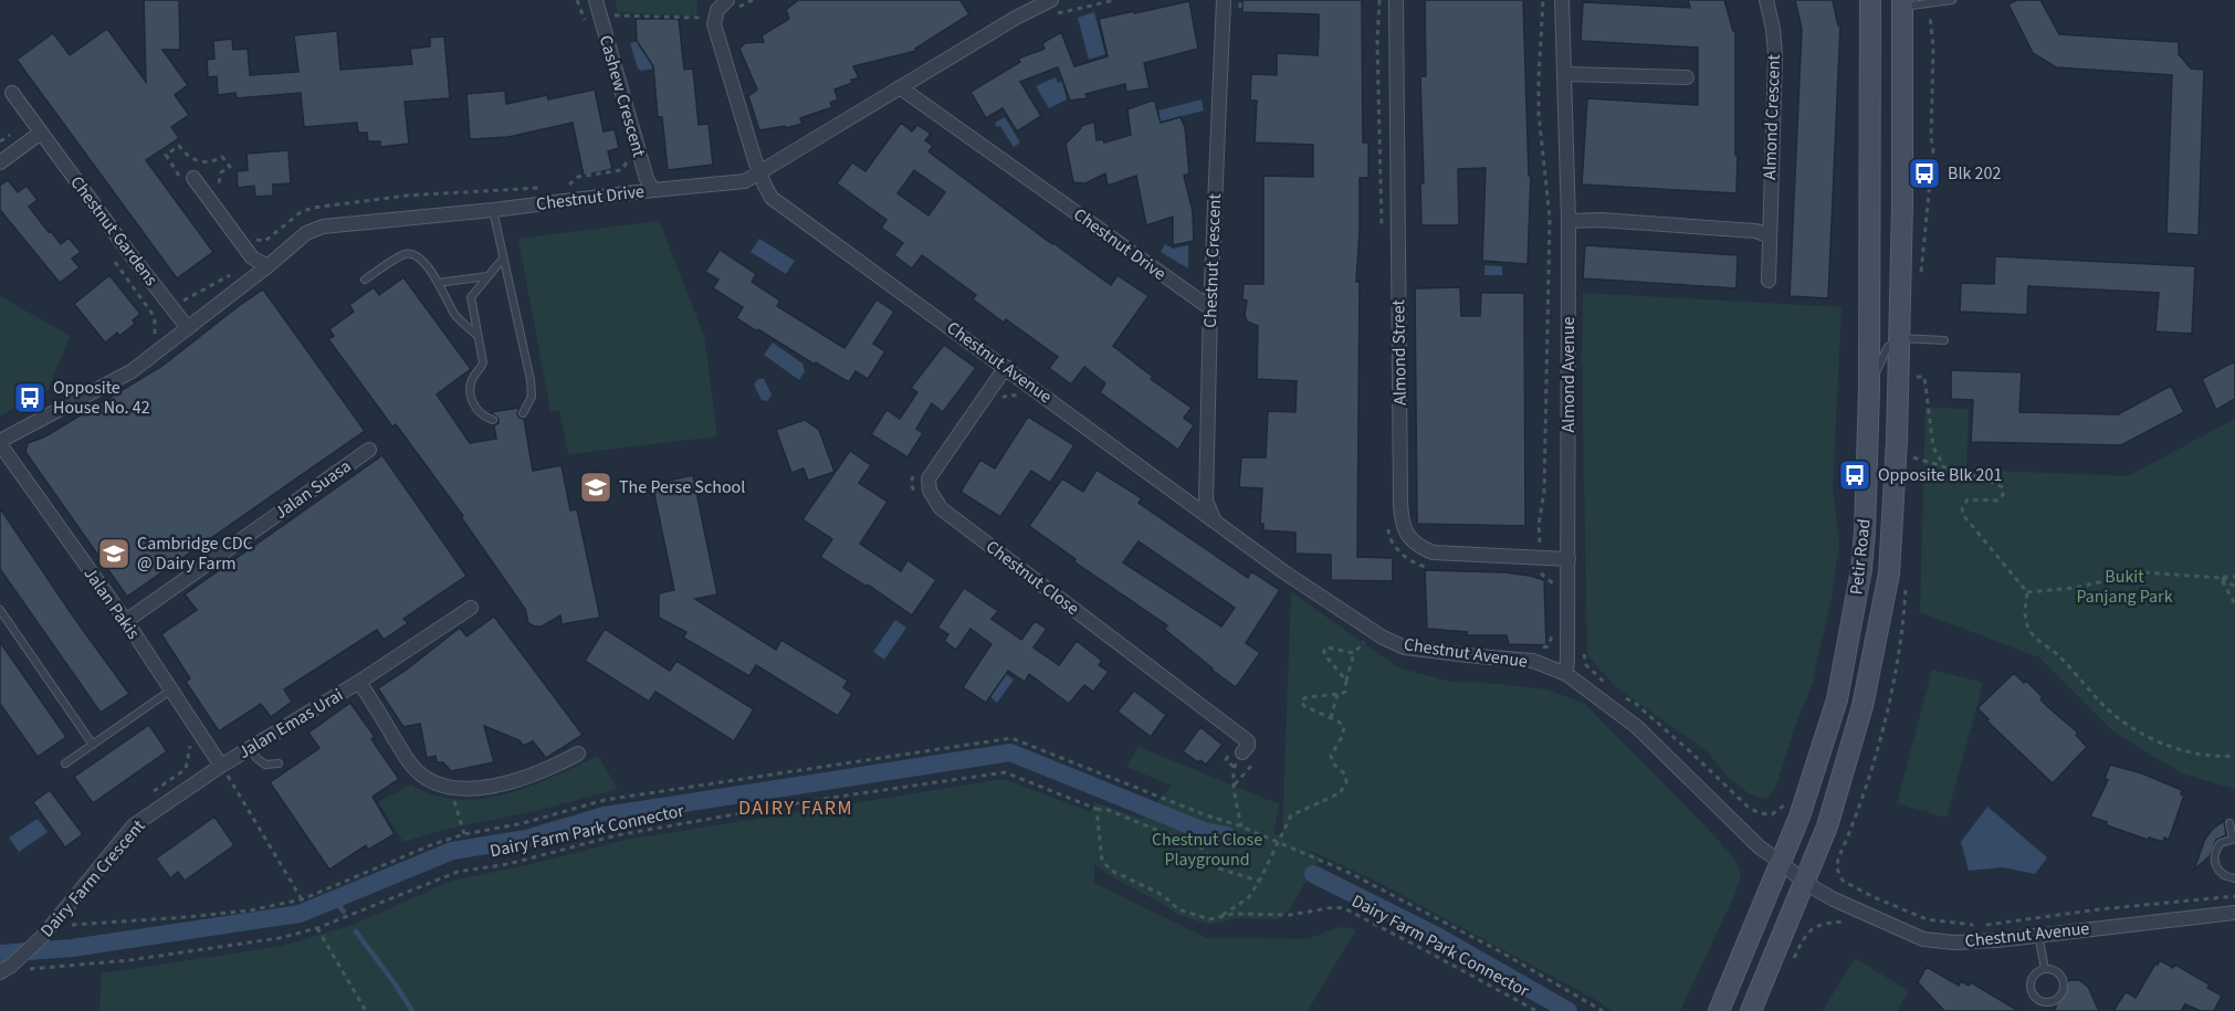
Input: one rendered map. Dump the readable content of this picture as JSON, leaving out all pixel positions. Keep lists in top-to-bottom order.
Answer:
{
  "streets": {
    "main road": ["Petir Road"],
    "street": [
      "Cashew Crescent",
      "Almond Crescent",
      "Chestnut Drive",
      "Chestnut Gardens",
      "Chestnut Crescent",
      "Almond Street",
      "Chestnut Avenue",
      "Almond Avenue",
      "Jalan Suasa",
      "Chestnut Close",
      "Jalan Pakis",
      "Jalan Emas Urai",
      "Dairy Farm Crescent"
    ],
    "path": ["Dairy Farm Park Connector"]
  },
  "crossings": [
    ["Cashew Crescent", "Chestnut Drive"],
    ["Chestnut Drive", "Chestnut Gardens"],
    ["Chestnut Drive", "Chestnut Crescent"],
    ["Chestnut Drive", "Chestnut Avenue"],
    ["Chestnut Drive", "Jalan Pakis"],
    ["Chestnut Crescent", "Chestnut Avenue"],
    ["Almond Street", "Almond Avenue"],
    ["Chestnut Avenue", "Almond Avenue"],
    ["Chestnut Avenue", "Petir Road"],
    ["Chestnut Avenue", "Chestnut Close"],
    ["Jalan Suasa", "Jalan Pakis"],
    ["Jalan Pakis", "Jalan Emas Urai"],
    ["Jalan Pakis", "Dairy Farm Crescent"],
    ["Jalan Emas Urai", "Dairy Farm Crescent"]
  ],
  "districts": ["DAIRY FARM"],
  "parks": ["Bukit Panjang Park", "Chestnut Close Playground"],
  "places": {
    "bus stop": ["Blk 202", "Opposite House No. 42", "Opposite Blk 201"],
    "school or university": ["The Perse School", "Cambridge CDC @ Dairy Farm"]
  }
}
